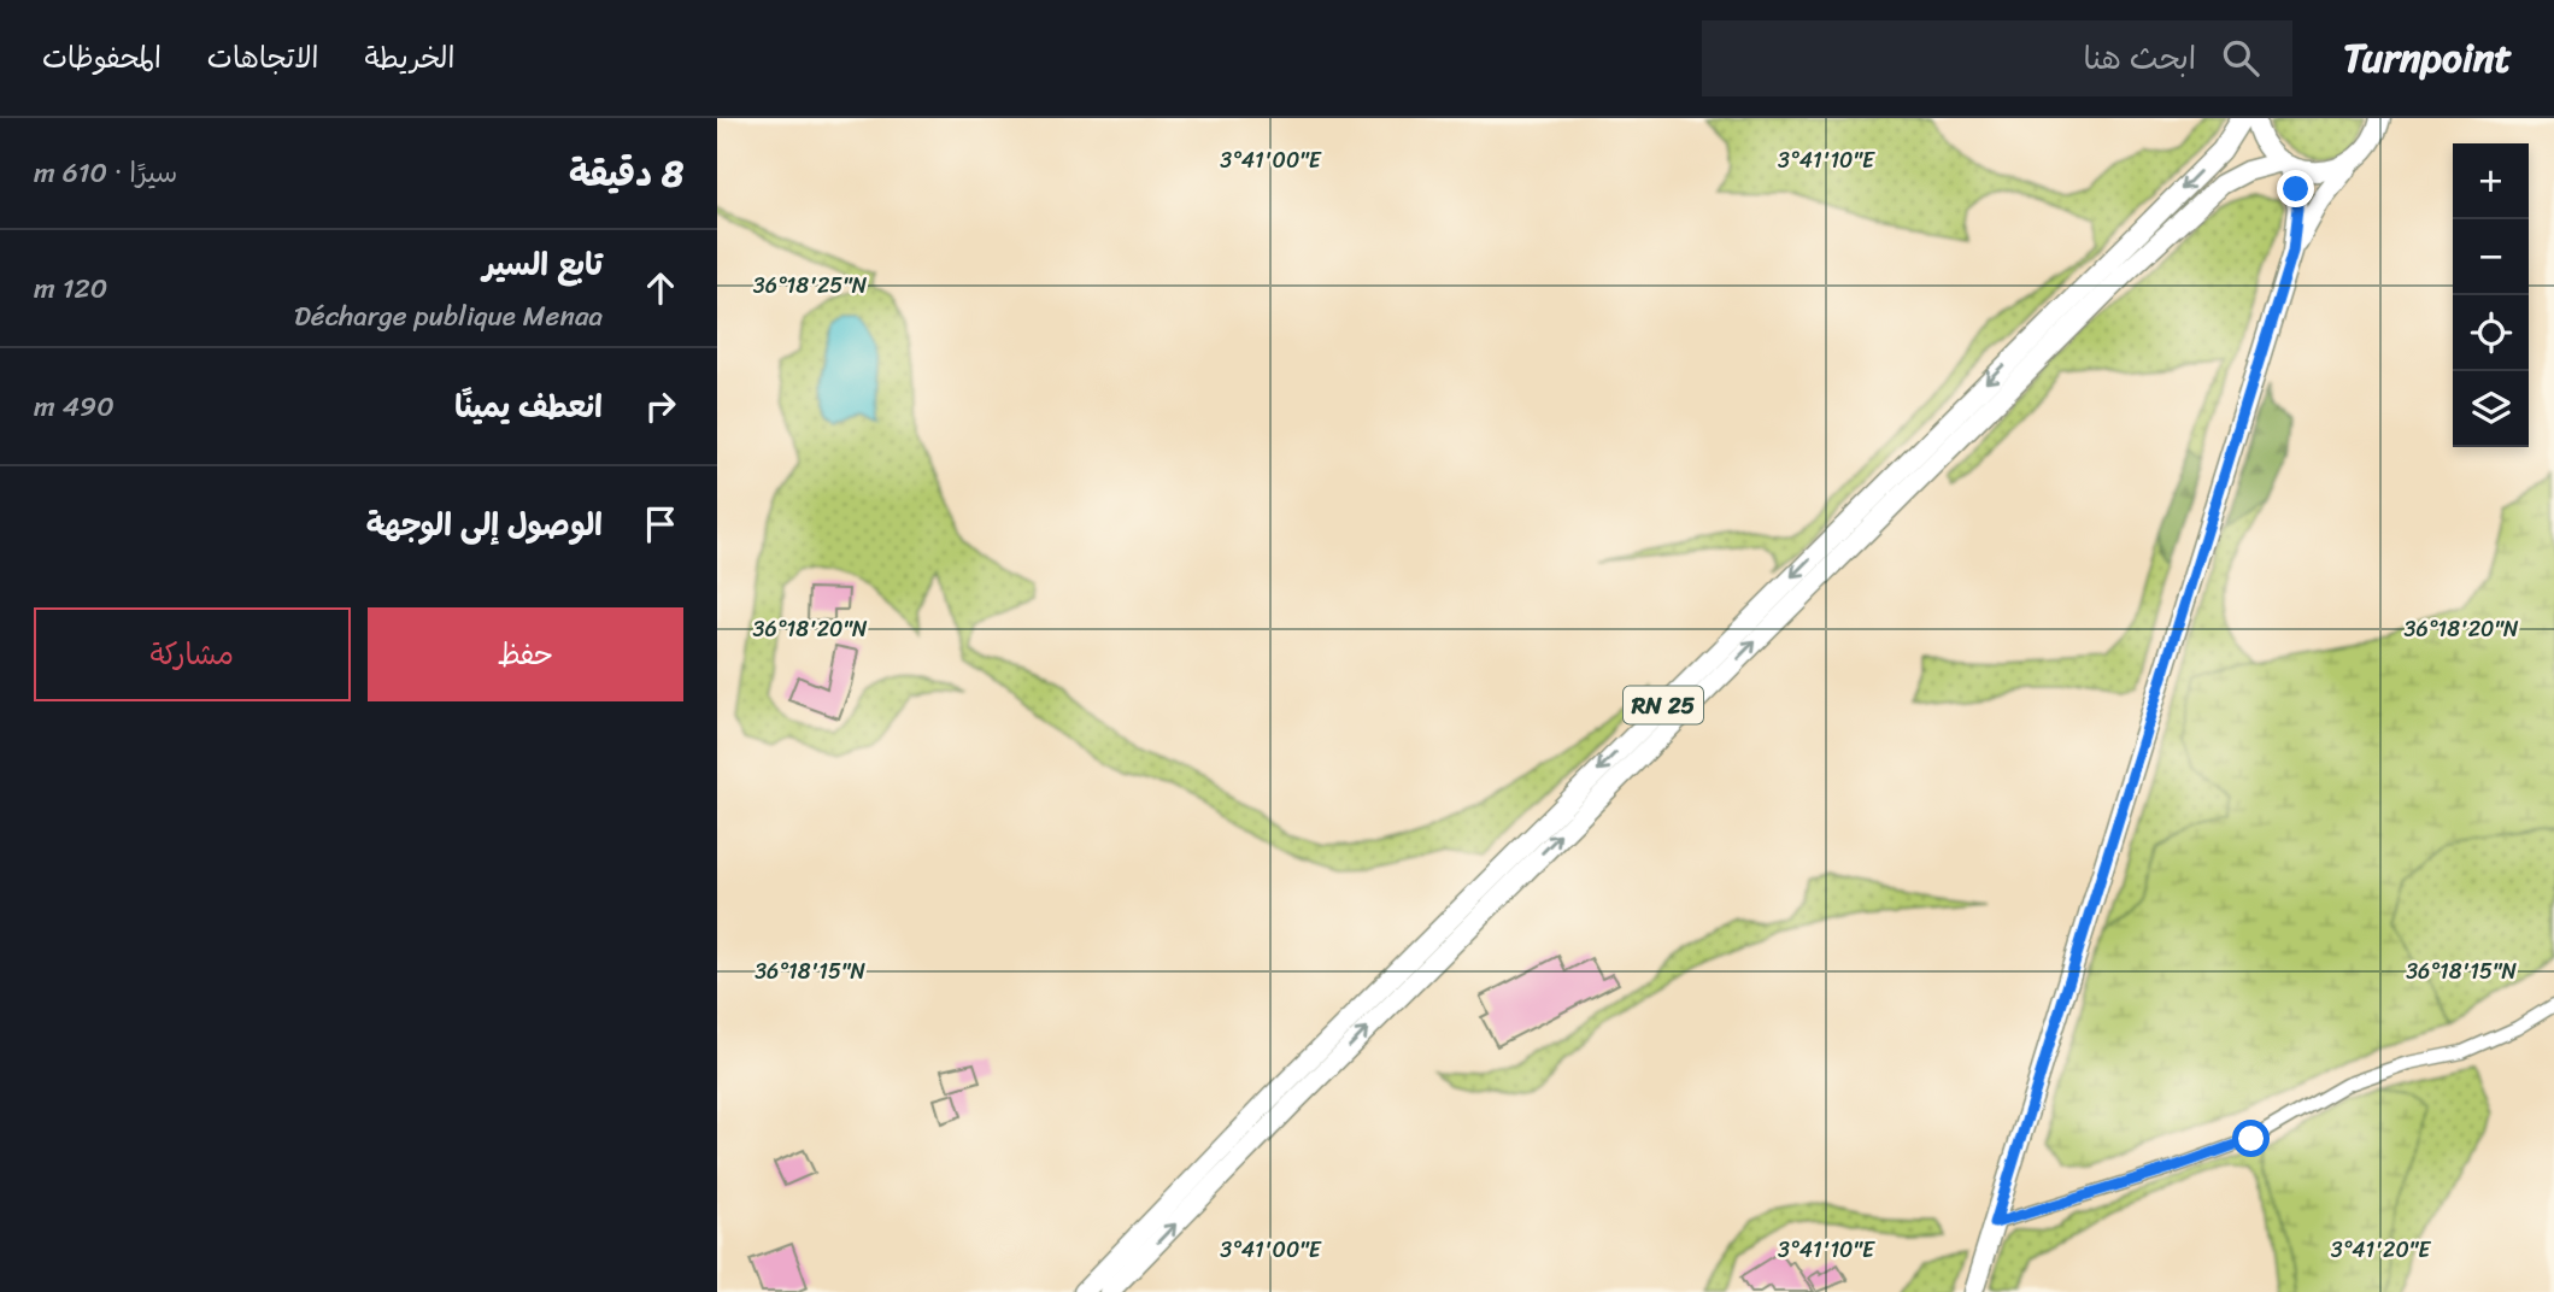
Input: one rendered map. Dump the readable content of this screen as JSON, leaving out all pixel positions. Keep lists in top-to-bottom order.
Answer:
{
  "streets": {
    "main road": ["RN 25"]
  },
  "page": {
    "header": "Turnpoint",
    "search": "ابحث هنا",
    "nav": ["الخريطة", "الاتجاهات", "المحفوظات"],
    "heading": ["8 دقيقة", "سيرًا · 610 m"],
    "map_buttons": ["+", "−"],
    "list": [
      ["تابع السير", "Décharge publique Menaa", "120 m"],
      ["انعطف يمينًا", "490 m"],
      "الوصول إلى الوجهة"
    ],
    "buttons": ["حفظ", "مشاركة"]
  },
  "coordinates": [
    "3°41'00\"E",
    "3°41'10\"E",
    "36°18'25\"N",
    "36°18'20\"N",
    "36°18'15\"N",
    "3°41'20\"E"
  ]
}
